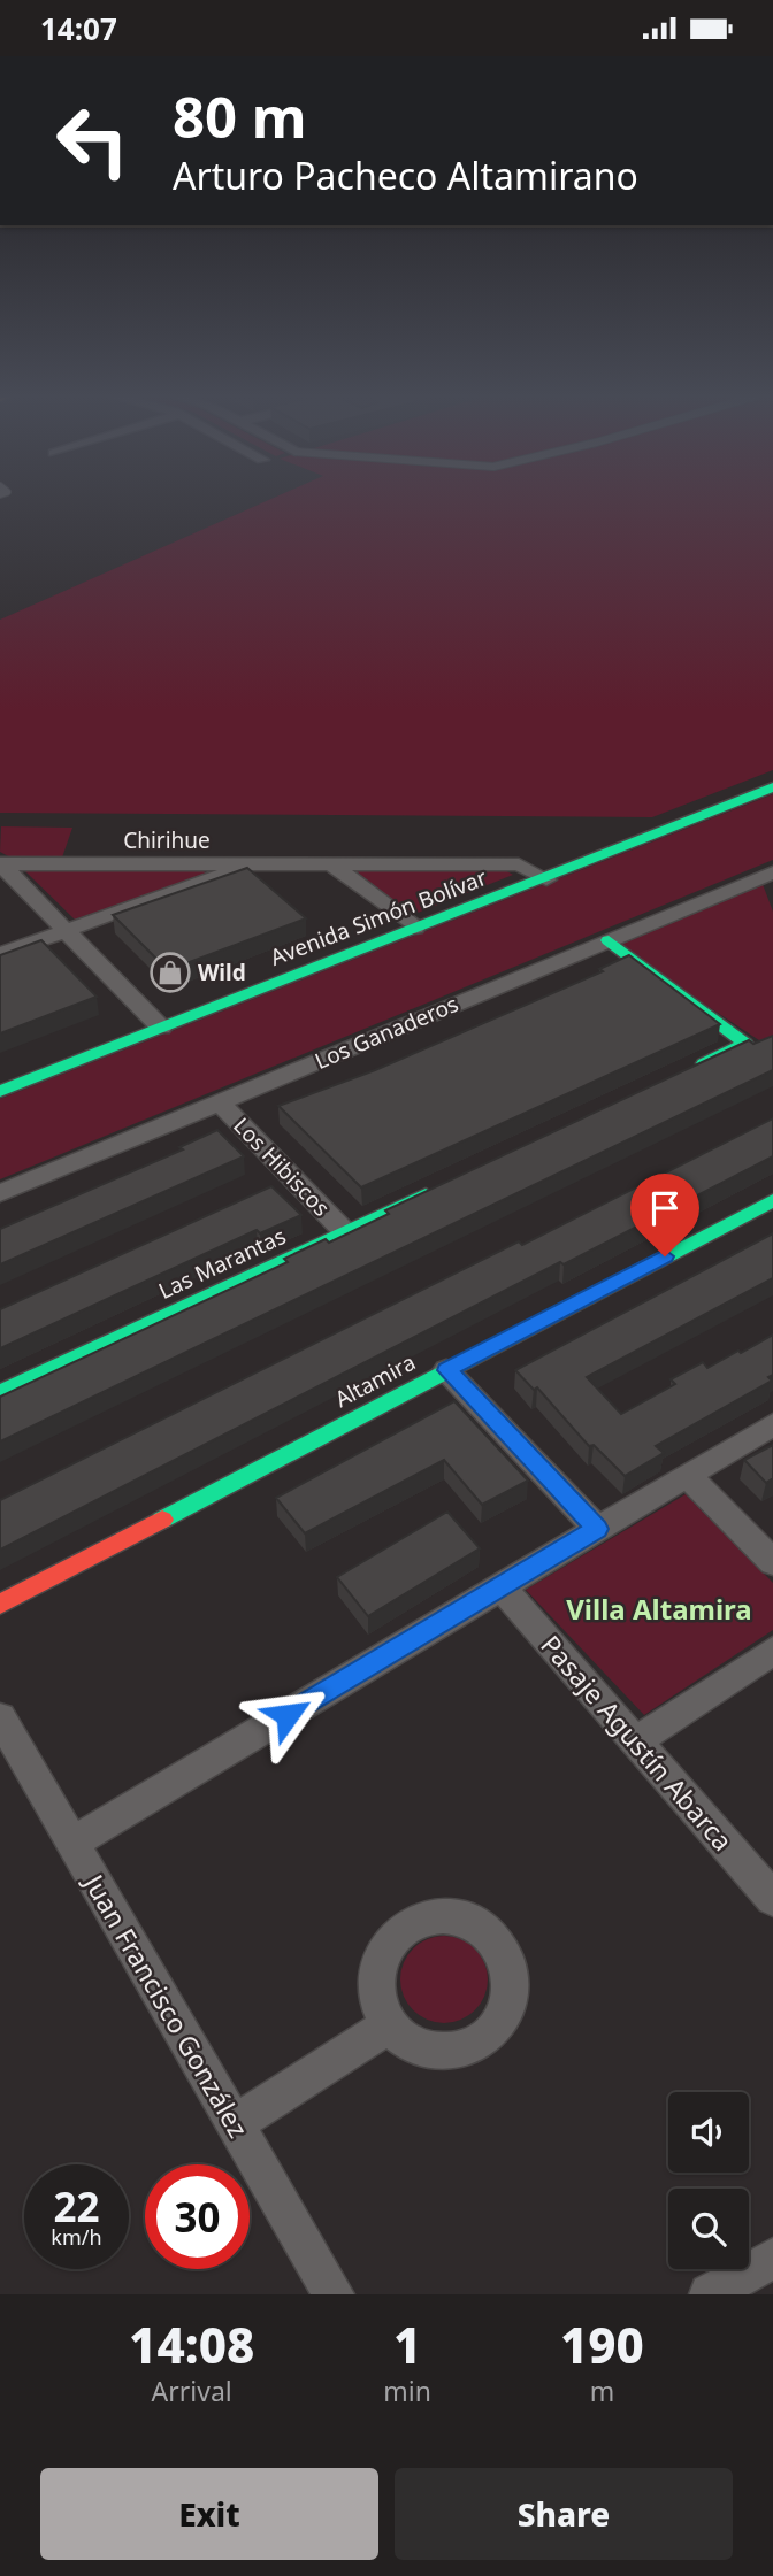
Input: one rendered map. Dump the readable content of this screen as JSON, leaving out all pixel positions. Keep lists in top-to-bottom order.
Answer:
{
  "streets": {
    "street": [
      "Chirihue",
      "Avenida Simón Bolívar",
      "Los Ganaderos",
      "Los Hibiscos",
      "Las Marantas",
      "Altamira",
      "Pasaje Agustín Abarca",
      "Juan Francisco González"
    ]
  },
  "crossings": [
    ["Chirihue", "Avenida Simón Bolívar"],
    ["Los Ganaderos", "Los Hibiscos"],
    ["Los Hibiscos", "Las Marantas"]
  ],
  "districts": ["Villa Altamira"],
  "places": {
    "shop": ["Wild"]
  },
  "page": {
    "status": "14:07",
    "turn": ["80 m", "Arturo Pacheco Altamirano"],
    "speed": "22 km/h",
    "limit": "30",
    "eta": [
      "14:08",
      "Arrival",
      "1",
      "min",
      "190",
      "m"
    ],
    "buttons": ["Exit", "Share"]
  }
}
